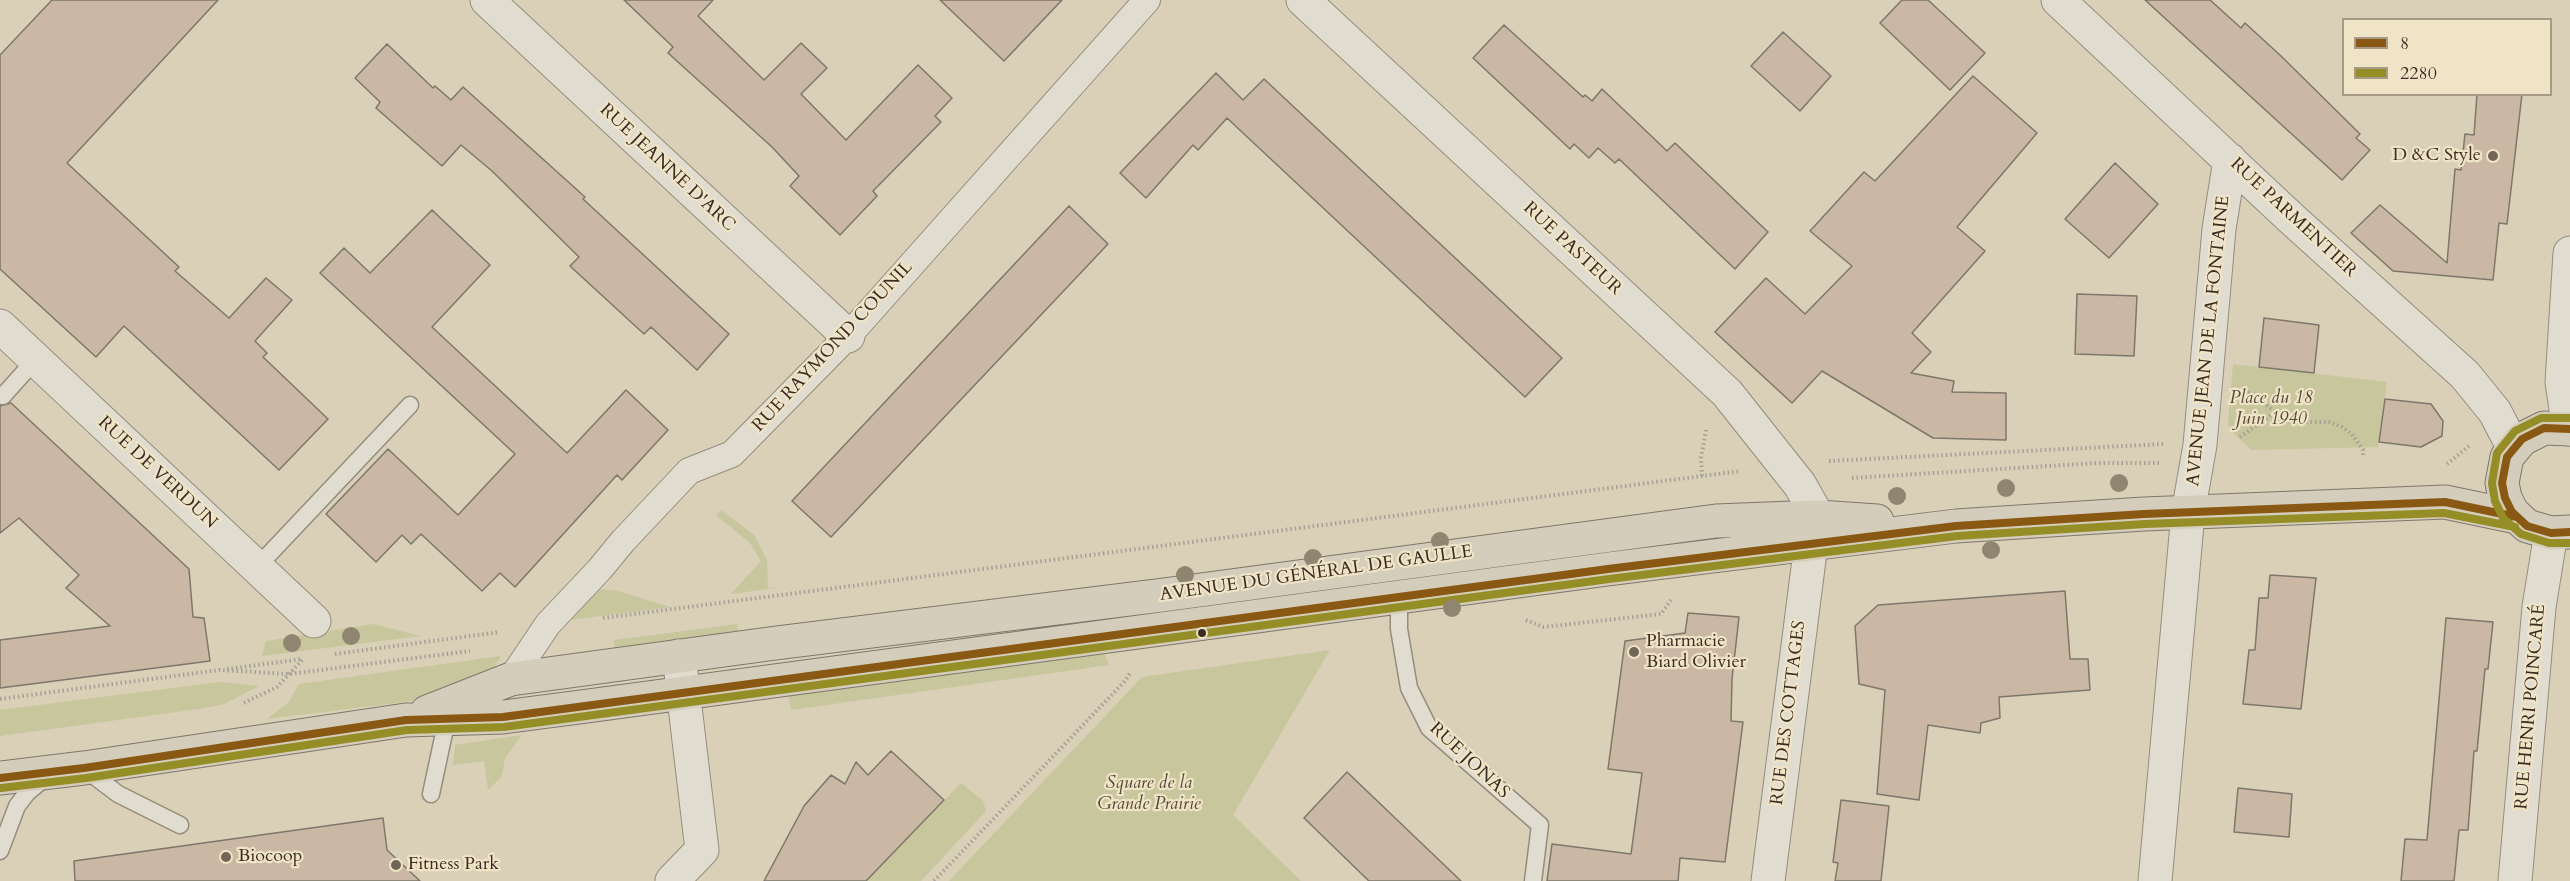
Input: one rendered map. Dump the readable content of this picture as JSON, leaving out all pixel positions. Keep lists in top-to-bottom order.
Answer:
{
  "streets": {
    "main road": ["AVENUE DU GÉNÉRAL DE GAULLE"],
    "street": [
      "RUE JEANNE D'ARC",
      "RUE PARMENTIER",
      "RUE PASTEUR",
      "AVENUE JEAN DE LA FONTAINE",
      "RUE RAYMOND COUNIL",
      "RUE DE VERDUN",
      "RUE HENRI POINCARÉ",
      "RUE DES COTTAGES"
    ],
    "lane": ["RUE JONAS"]
  },
  "crossings": [
    ["RUE JEANNE D'ARC", "RUE RAYMOND COUNIL"],
    ["RUE PARMENTIER", "AVENUE JEAN DE LA FONTAINE"],
    ["RUE PARMENTIER", "AVENUE DU GÉNÉRAL DE GAULLE"],
    ["RUE PASTEUR", "AVENUE DU GÉNÉRAL DE GAULLE"],
    ["RUE PASTEUR", "RUE DES COTTAGES"],
    ["AVENUE JEAN DE LA FONTAINE", "AVENUE DU GÉNÉRAL DE GAULLE"],
    ["RUE RAYMOND COUNIL", "AVENUE DU GÉNÉRAL DE GAULLE"],
    ["AVENUE DU GÉNÉRAL DE GAULLE", "RUE HENRI POINCARÉ"],
    ["AVENUE DU GÉNÉRAL DE GAULLE", "RUE DES COTTAGES"],
    ["AVENUE DU GÉNÉRAL DE GAULLE", "RUE JONAS"]
  ],
  "parks": ["Place du 18 Juin 1940", "Square de la Grande Prairie"],
  "places": [
    "D &C Style",
    "Pharmacie Biard Olivier",
    "Biocoop",
    "Fitness Park"
  ],
  "lines": ["transit line 2280", "transit line 8"],
  "legend": ["8", "2280"]
}
